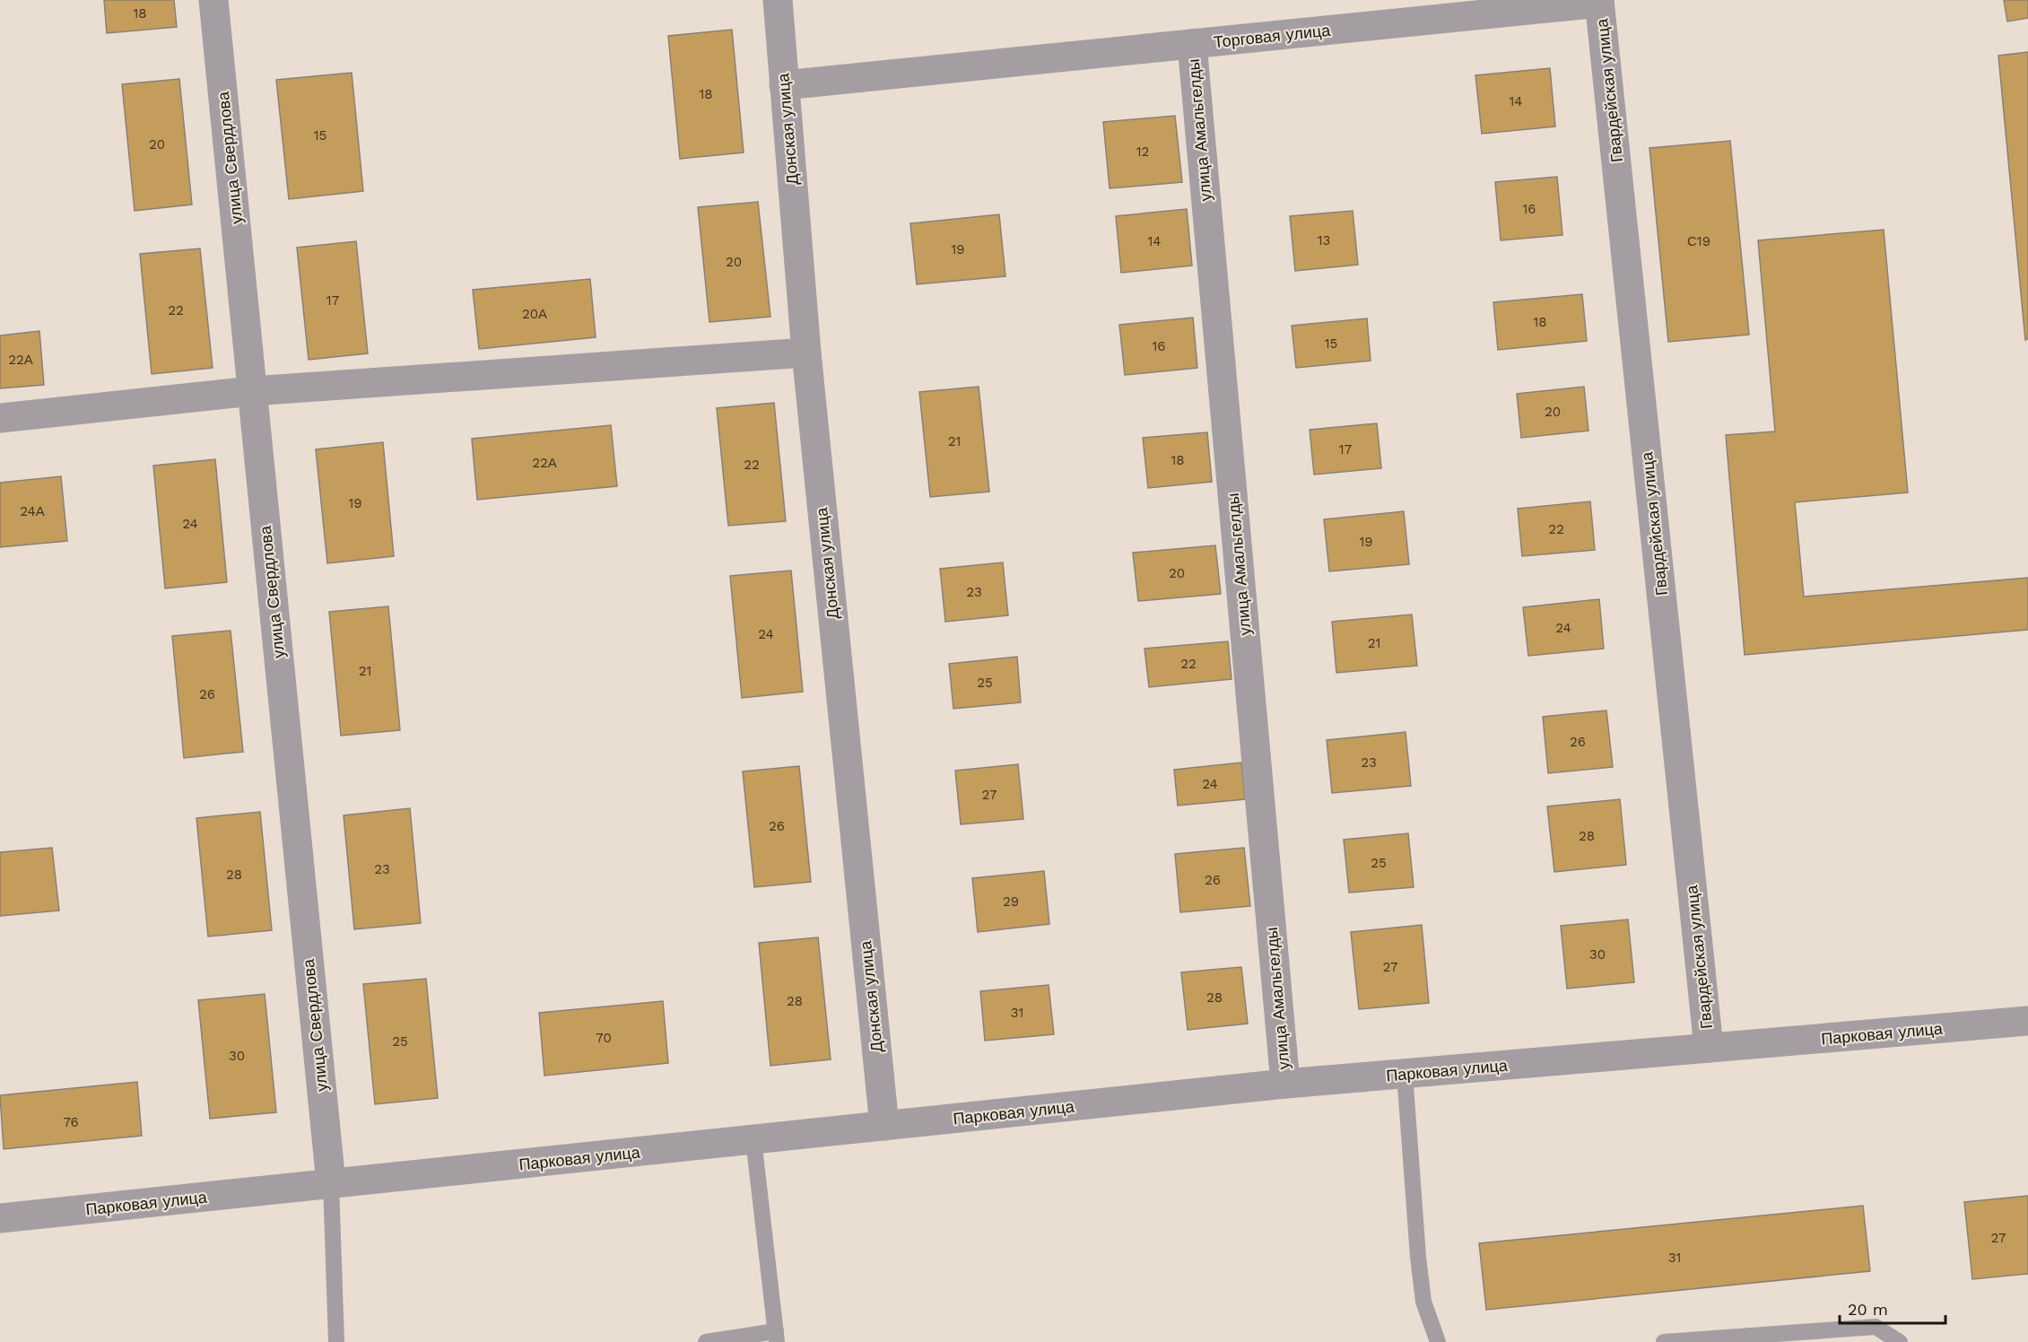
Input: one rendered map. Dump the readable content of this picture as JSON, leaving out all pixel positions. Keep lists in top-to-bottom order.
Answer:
{
  "streets": {
    "street": [
      "Торговая улица",
      "Гвардейская улица",
      "Донская улица",
      "улица Амальгелды",
      "улица Свердлова",
      "Парковая улица"
    ]
  },
  "crossings": [
    ["Торговая улица", "Гвардейская улица"],
    ["Торговая улица", "Донская улица"],
    ["Торговая улица", "улица Амальгелды"],
    ["Гвардейская улица", "Парковая улица"],
    ["Донская улица", "Парковая улица"],
    ["улица Амальгелды", "Парковая улица"],
    ["улица Свердлова", "Парковая улица"]
  ],
  "house_numbers": [
    "18",
    "18",
    "14",
    "15",
    "20",
    "12",
    "16",
    "13",
    "14",
    "С19",
    "19",
    "20",
    "17",
    "22",
    "20А",
    "18",
    "15",
    "16",
    "22А",
    "20",
    "21",
    "17",
    "18",
    "22А",
    "22",
    "19",
    "24А",
    "24",
    "22",
    "19",
    "20",
    "23",
    "24",
    "24",
    "21",
    "22",
    "21",
    "25",
    "26",
    "26",
    "23",
    "24",
    "27",
    "26",
    "28",
    "25",
    "23",
    "28",
    "26",
    "29",
    "30",
    "27",
    "28",
    "28",
    "31",
    "70",
    "25",
    "30",
    "76",
    "27",
    "31"
  ],
  "scale_bar": "20 m"
}
